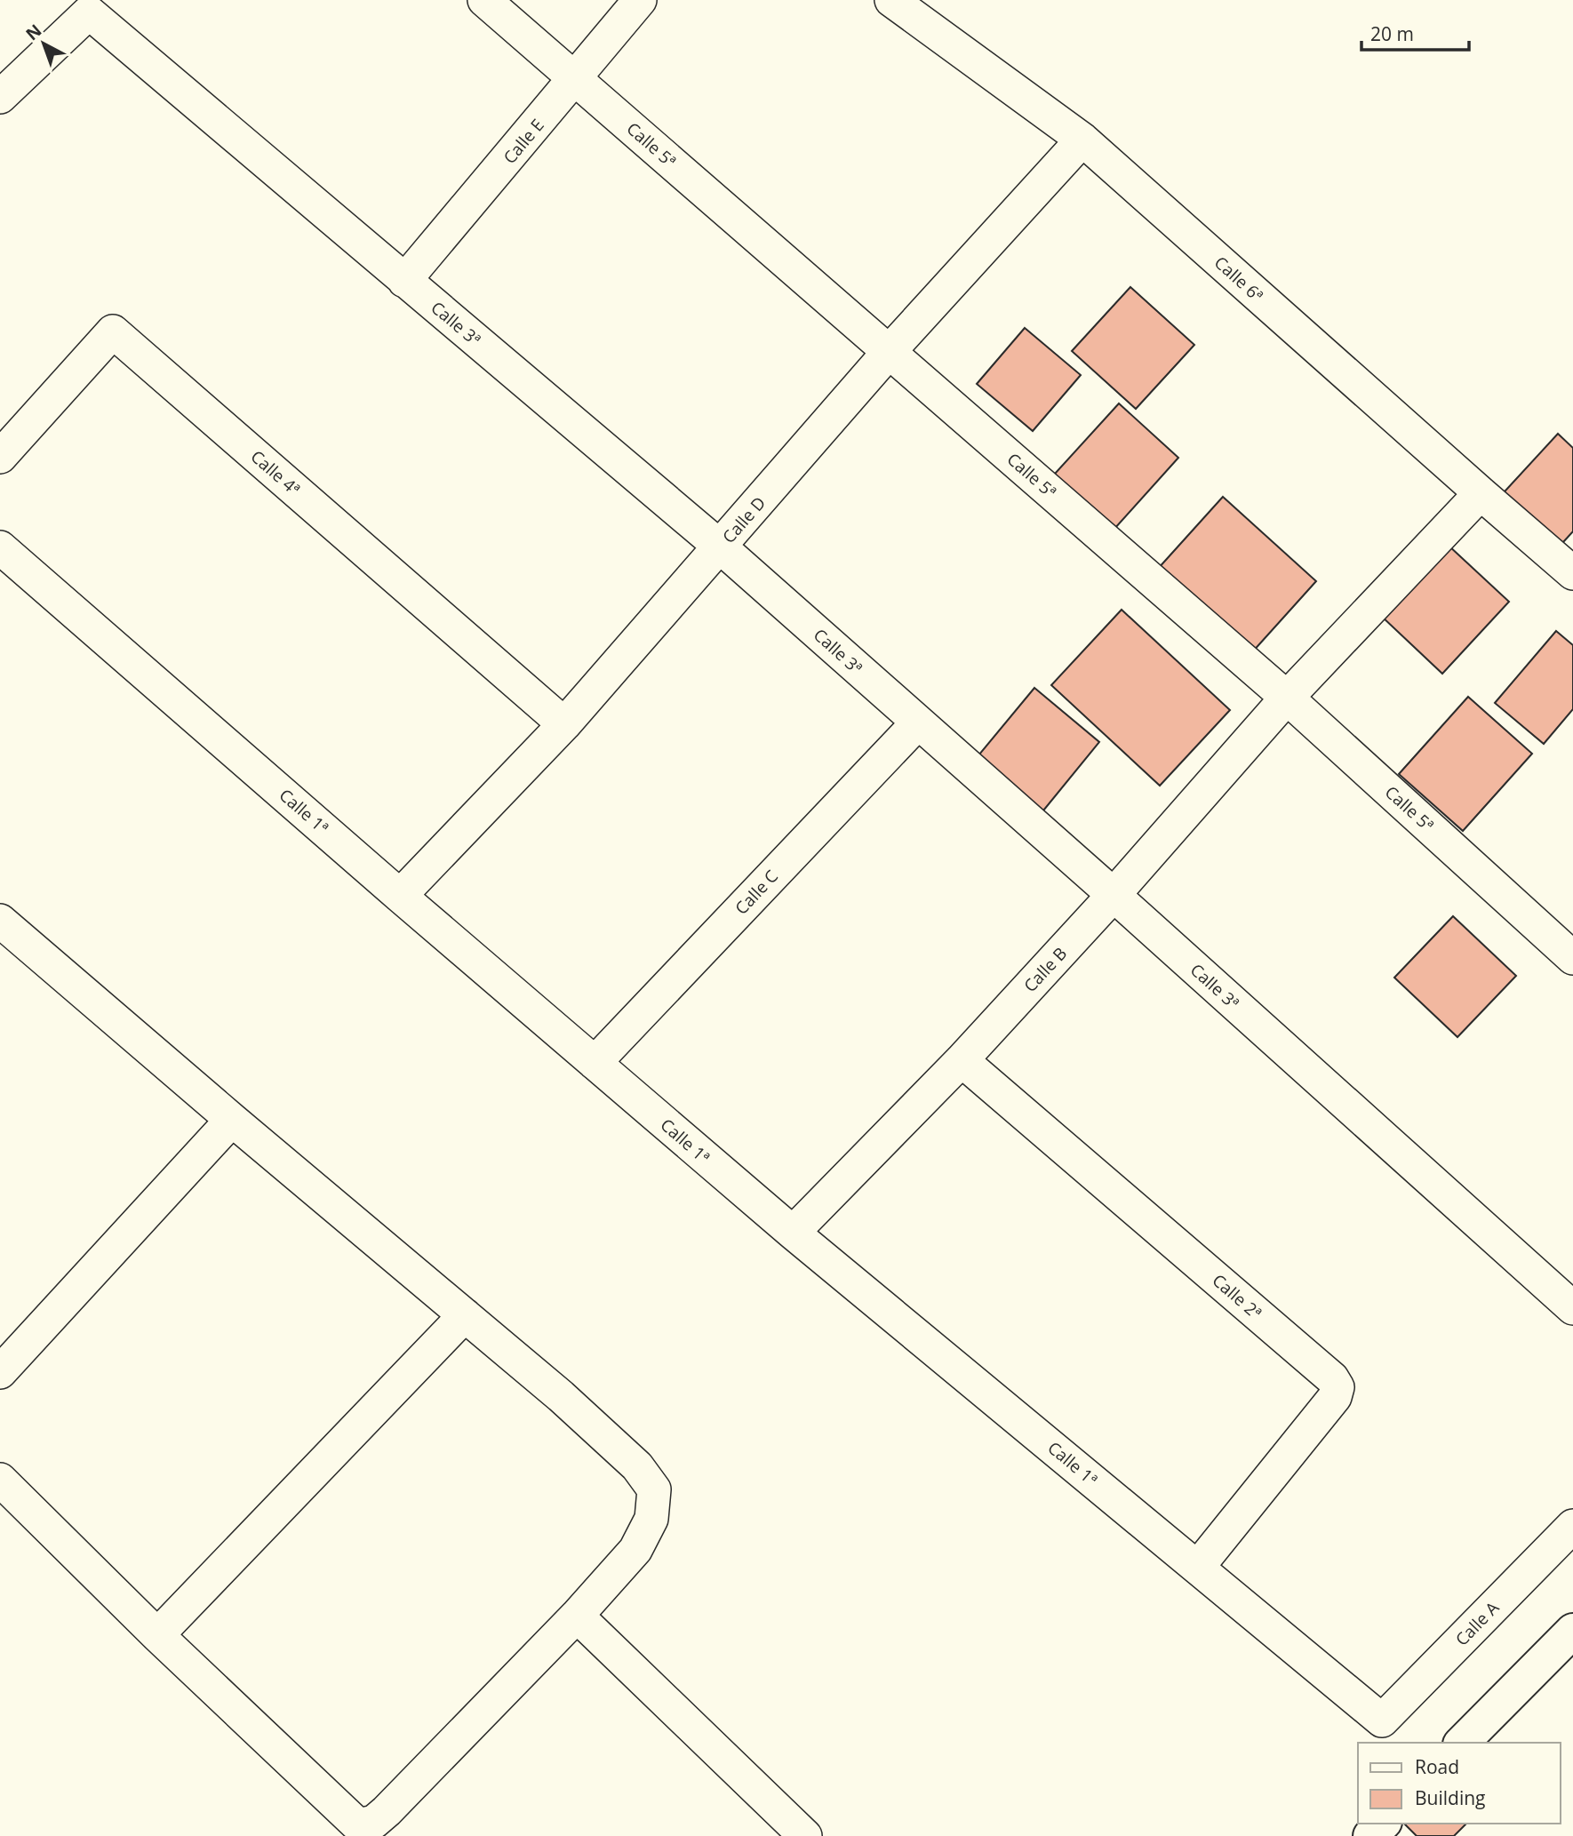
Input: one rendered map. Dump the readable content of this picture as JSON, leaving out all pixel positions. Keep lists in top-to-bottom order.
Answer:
{
  "streets": {
    "street": [
      "Calle E",
      "Calle 5ª",
      "Calle 6ª",
      "Calle 3ª",
      "Calle 4ª",
      "Calle D",
      "Calle 1ª",
      "Calle C",
      "Calle B",
      "Calle 2ª",
      "Calle A"
    ]
  },
  "crossings": [
    ["Calle E", "Calle 5ª"],
    ["Calle E", "Calle 3ª"],
    ["Calle 5ª", "Calle D"],
    ["Calle 5ª", "Calle B"],
    ["Calle 6ª", "Calle D"],
    ["Calle 6ª", "Calle B"],
    ["Calle 3ª", "Calle D"],
    ["Calle 3ª", "Calle C"],
    ["Calle 3ª", "Calle B"],
    ["Calle 4ª", "Calle D"],
    ["Calle D", "Calle 1ª"],
    ["Calle 1ª", "Calle C"],
    ["Calle 1ª", "Calle B"],
    ["Calle 1ª", "Calle 2ª"],
    ["Calle 1ª", "Calle A"],
    ["Calle B", "Calle 2ª"]
  ],
  "legend": ["Road", "Building"],
  "scale_bar": "20 m",
  "north": "top left"
}
